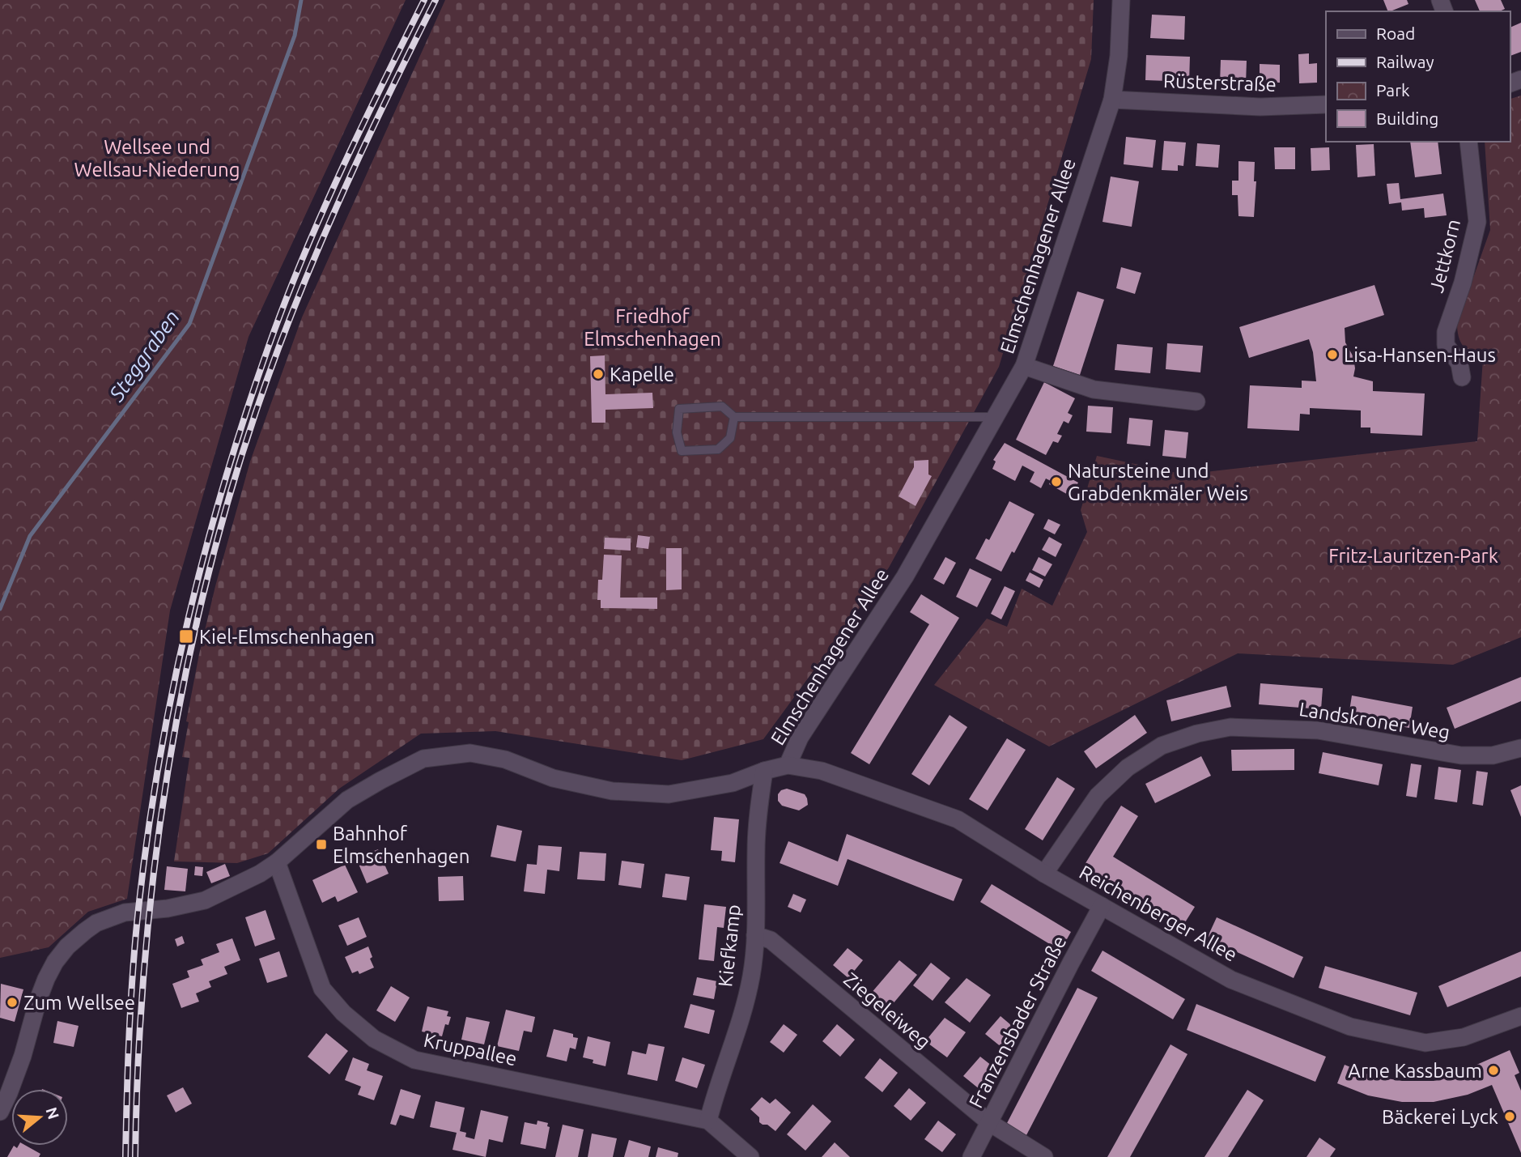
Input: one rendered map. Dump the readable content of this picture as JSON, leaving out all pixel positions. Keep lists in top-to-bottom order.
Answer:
{
  "streets": {
    "street": [
      "Rüsterstraße",
      "Elmschenhagener Allee",
      "Jettkorn",
      "Landskroner Weg",
      "Reichenberger Allee",
      "Kiefkamp",
      "Ziegeleiweg",
      "Franzensbader Straße",
      "Kruppallee"
    ]
  },
  "crossings": [
    ["Rüsterstraße", "Elmschenhagener Allee"],
    ["Elmschenhagener Allee", "Reichenberger Allee"],
    ["Elmschenhagener Allee", "Kiefkamp"],
    ["Elmschenhagener Allee", "Kruppallee"],
    ["Landskroner Weg", "Reichenberger Allee"],
    ["Reichenberger Allee", "Franzensbader Straße"],
    ["Kiefkamp", "Ziegeleiweg"],
    ["Kiefkamp", "Kruppallee"],
    ["Ziegeleiweg", "Franzensbader Straße"]
  ],
  "water": ["Steggraben"],
  "parks": ["Wellsee und Wellsau-Niederung", "Friedhof Elmschenhagen", "Fritz-Lauritzen-Park"],
  "places": {
    "other": [
      "Lisa-Hansen-Haus",
      "Kapelle",
      "Natursteine und Grabdenkmäler Weis",
      "Zum Wellsee",
      "Arne Kassbaum",
      "Bäckerei Lyck"
    ],
    "transit": ["Kiel-Elmschenhagen", "Bahnhof Elmschenhagen"]
  },
  "legend": [
    "Road",
    "Railway",
    "Park",
    "Building"
  ],
  "north": "right"
}
